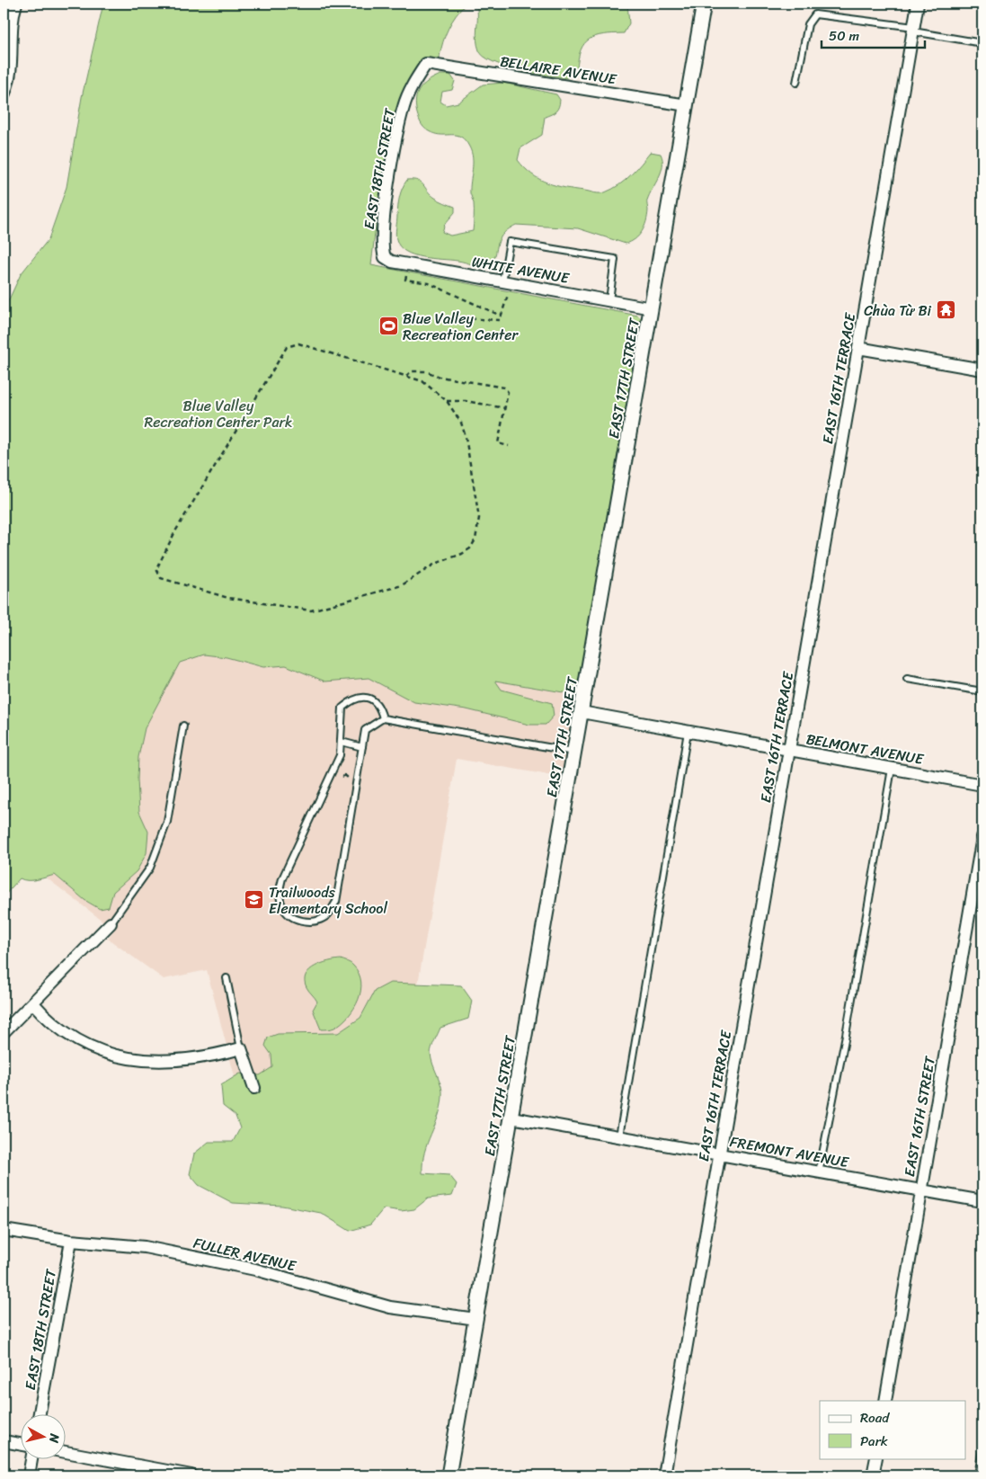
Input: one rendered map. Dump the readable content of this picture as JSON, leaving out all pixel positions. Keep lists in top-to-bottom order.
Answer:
{
  "streets": {
    "street": [
      "BELLAIRE AVENUE",
      "EAST 18TH STREET",
      "WHITE AVENUE",
      "EAST 17TH STREET",
      "EAST 16TH TERRACE",
      "BELMONT AVENUE",
      "EAST 16TH STREET",
      "FREMONT AVENUE",
      "FULLER AVENUE"
    ]
  },
  "crossings": [
    ["BELLAIRE AVENUE", "EAST 18TH STREET"],
    ["BELLAIRE AVENUE", "EAST 17TH STREET"],
    ["EAST 18TH STREET", "WHITE AVENUE"],
    ["EAST 18TH STREET", "FULLER AVENUE"],
    ["WHITE AVENUE", "EAST 17TH STREET"],
    ["EAST 17TH STREET", "BELMONT AVENUE"],
    ["EAST 17TH STREET", "FREMONT AVENUE"],
    ["EAST 17TH STREET", "FULLER AVENUE"],
    ["EAST 16TH TERRACE", "BELMONT AVENUE"],
    ["EAST 16TH TERRACE", "FREMONT AVENUE"],
    ["EAST 16TH STREET", "FREMONT AVENUE"]
  ],
  "parks": ["Blue Valley Recreation Center Park"],
  "places": {
    "temple": ["Chùa Từ Bi"],
    "sports": ["Blue Valley Recreation Center"],
    "school or university": ["Trailwoods Elementary School"]
  },
  "legend": ["Road", "Park"],
  "scale_bar": "50 m",
  "north": "right"
}
